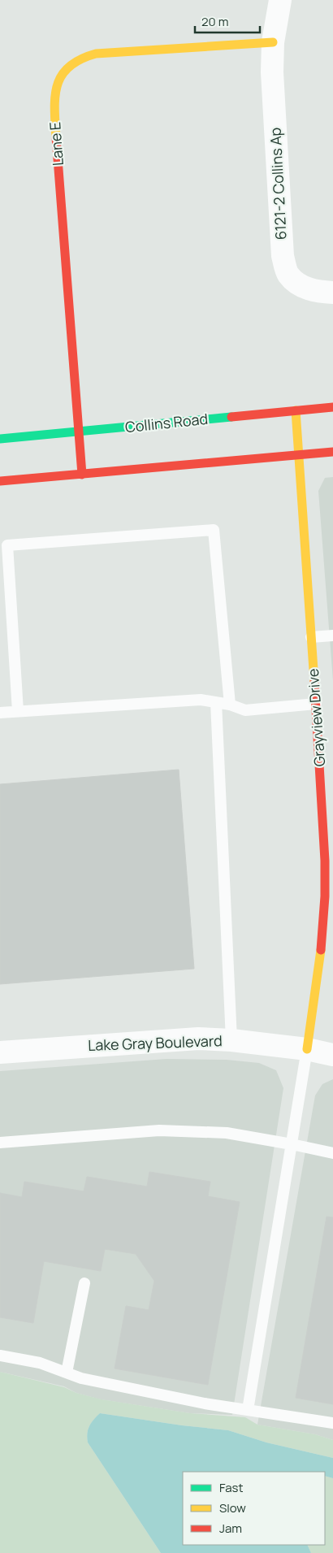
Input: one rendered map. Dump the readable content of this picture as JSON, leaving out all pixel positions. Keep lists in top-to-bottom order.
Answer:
{
  "streets": {
    "street": [
      "Lane E",
      "6121-2 Collins Ap",
      "Collins Road",
      "Grayview Drive",
      "Lake Gray Boulevard"
    ]
  },
  "crossings": [
    ["Lane E", "6121-2 Collins Ap"],
    ["Lane E", "Collins Road"],
    ["Collins Road", "Grayview Drive"],
    ["Grayview Drive", "Lake Gray Boulevard"]
  ],
  "legend": ["Fast", "Slow", "Jam"],
  "scale_bar": "20 m"
}
